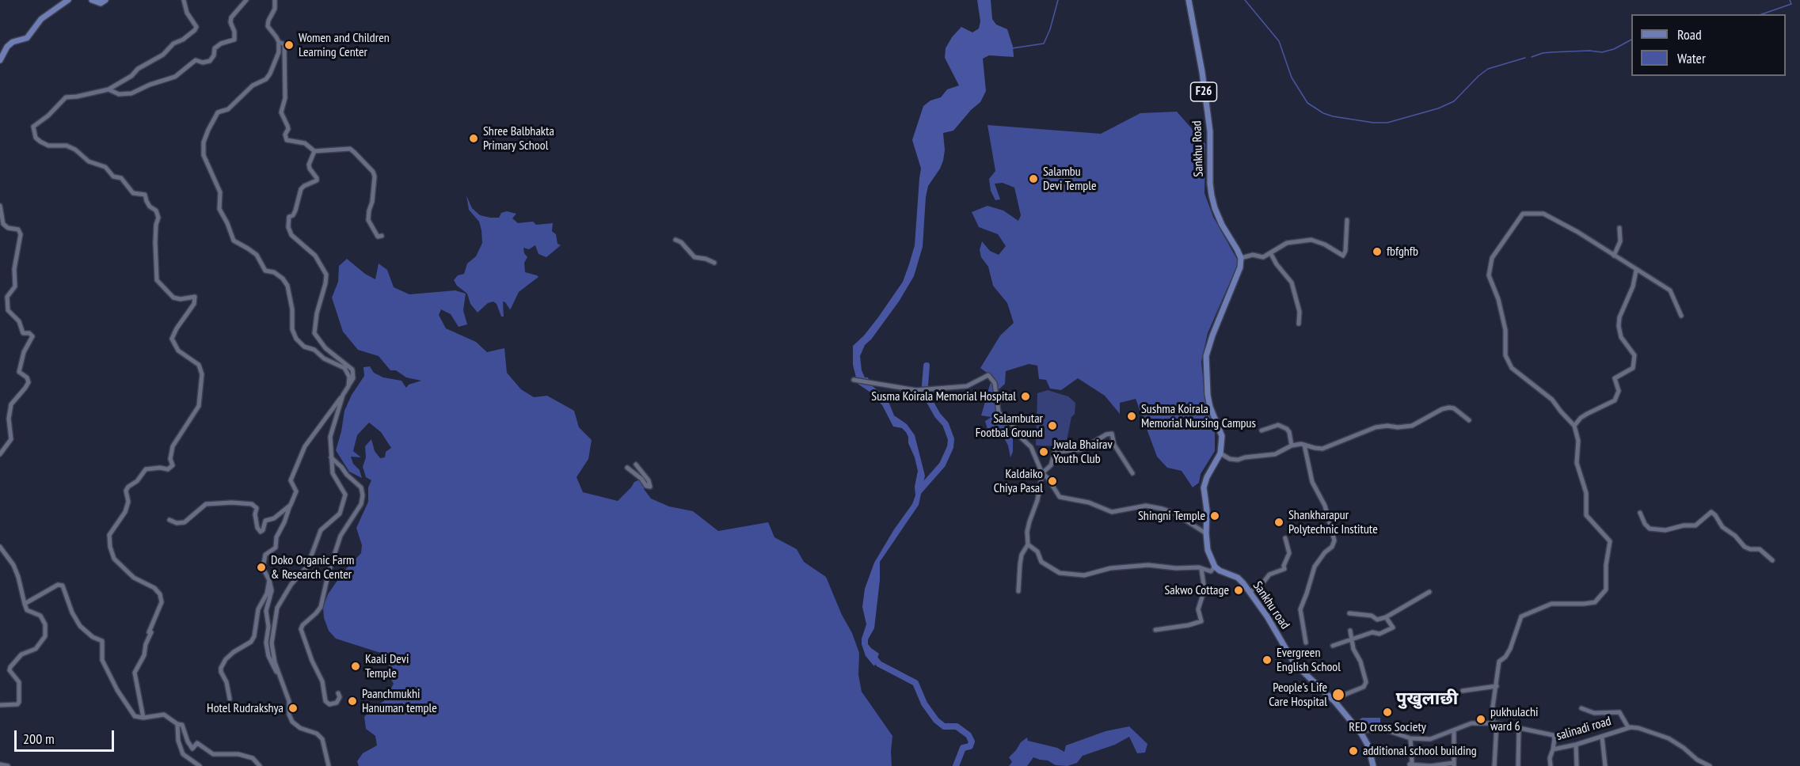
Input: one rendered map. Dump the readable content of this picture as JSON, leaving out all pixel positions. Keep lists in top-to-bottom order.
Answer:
{
  "streets": {
    "main road": ["F26", "Sankhu Road", "Sankhu road"],
    "street": ["salinadi road"]
  },
  "crossings": [
    ["Sankhu Road", "Sankhu road"],
    ["Sankhu road", "salinadi road"]
  ],
  "districts": ["पुखुलाछी"],
  "places": [
    "Women and Children Learning Center",
    "Shree Balbhakta Primary School",
    "Salambu Devi Temple",
    "fbfghfb",
    "Susma Koirala Memorial Hospital",
    "Sushma Koirala Memorial Nursing Campus",
    "Salambutar Footbal Ground",
    "Jwala Bhairav Youth Club",
    "Kaldaiko Chiya Pasal",
    "Shingni Temple",
    "Shankharapur Polytechnic Institute",
    "Doko Organic Farm & Research Center",
    "Sakwo Cottage",
    "Evergreen English School",
    "Kaali Devi Temple",
    "People's Life Care Hospital",
    "Paanchmukhi Hanuman temple",
    "Hotel Rudrakshya",
    "RED cross Society",
    "pukhulachi ward 6",
    "additional school building"
  ],
  "legend": ["Road", "Water"],
  "scale_bar": "200 m"
}
